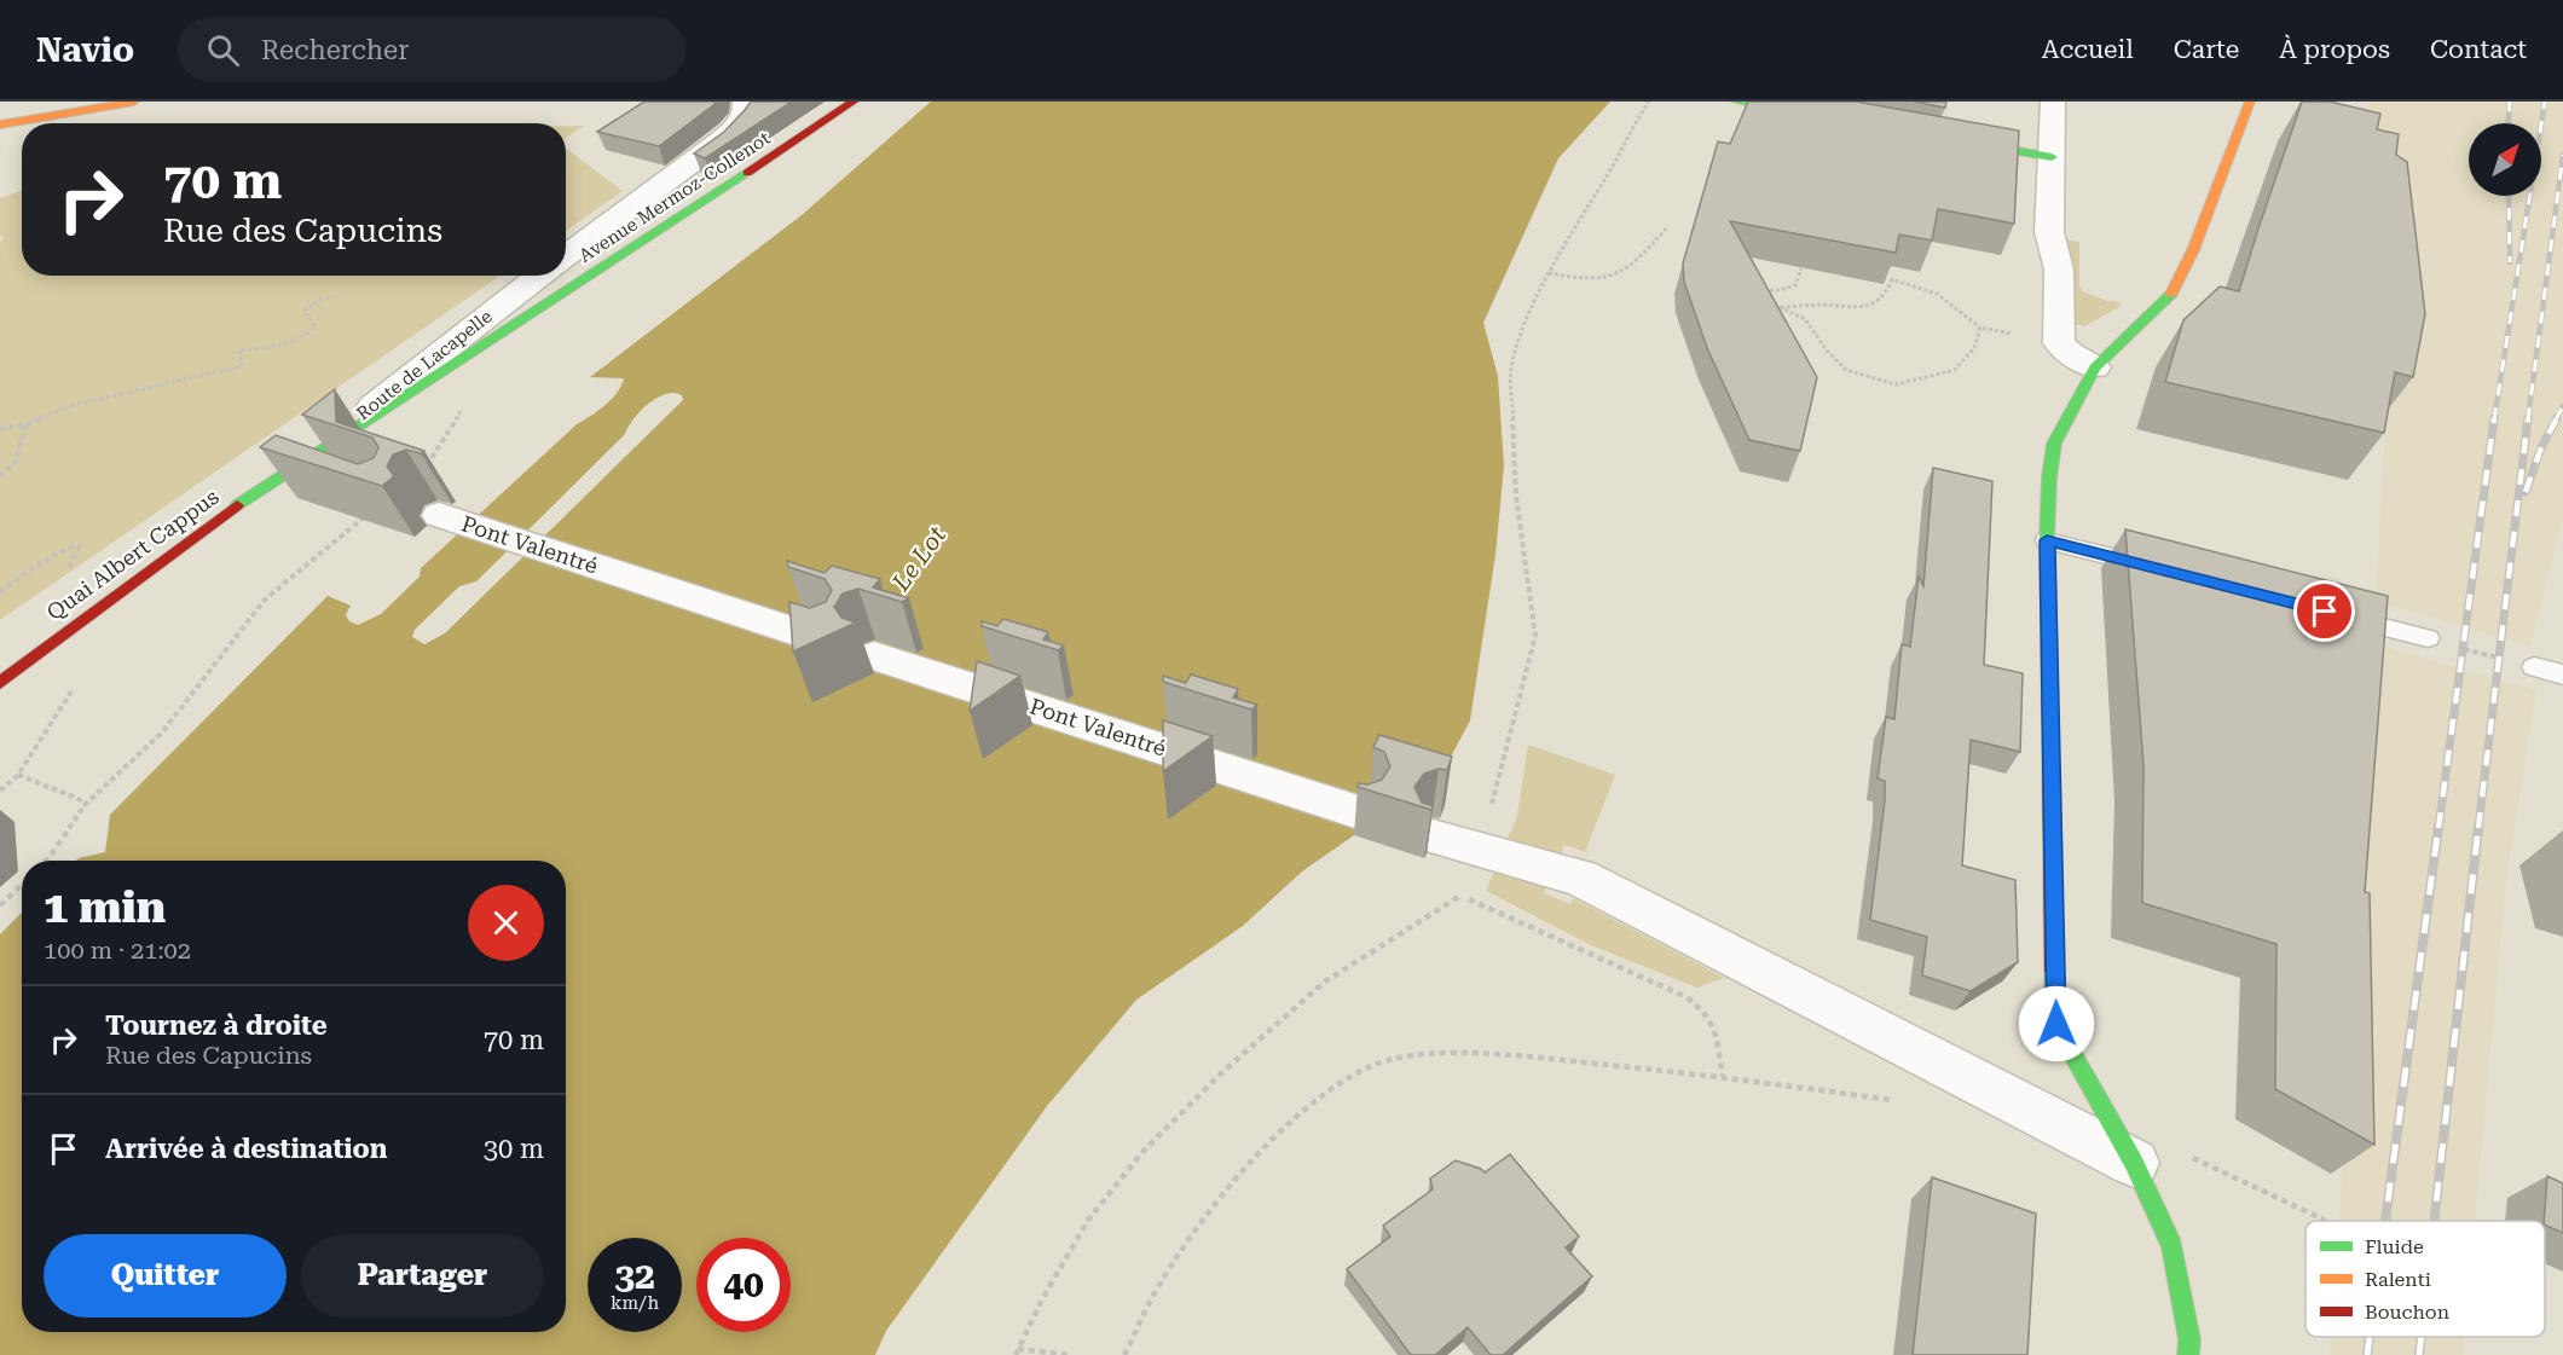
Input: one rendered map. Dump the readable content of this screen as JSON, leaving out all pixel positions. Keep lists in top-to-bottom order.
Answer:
{
  "streets": {
    "street": [
      "Avenue Mermoz-Collenot",
      "Route de Lacapelle",
      "Pont Valentré",
      "Quai Albert Cappus"
    ]
  },
  "crossings": [
    ["Avenue Mermoz-Collenot", "Route de Lacapelle"],
    ["Avenue Mermoz-Collenot", "Quai Albert Cappus"],
    ["Route de Lacapelle", "Quai Albert Cappus"]
  ],
  "water": ["Le Lot"],
  "legend": ["Fluide", "Ralenti", "Bouchon"],
  "north": "top right",
  "page": {
    "header": "Navio",
    "search": "Rechercher",
    "nav": [
      "Accueil",
      "Carte",
      "À propos",
      "Contact"
    ],
    "turn": ["70 m", "Rue des Capucins"],
    "heading": ["1 min", "100 m · 21:02"],
    "list": [
      {
        "name": "Tournez à droite",
        "note": "Rue des Capucins",
        "value": "70 m"
      },
      {
        "name": "Arrivée à destination",
        "value": "30 m"
      }
    ],
    "buttons": ["Quitter", "Partager"],
    "speed": "32 km/h",
    "limit": "40"
  }
}
